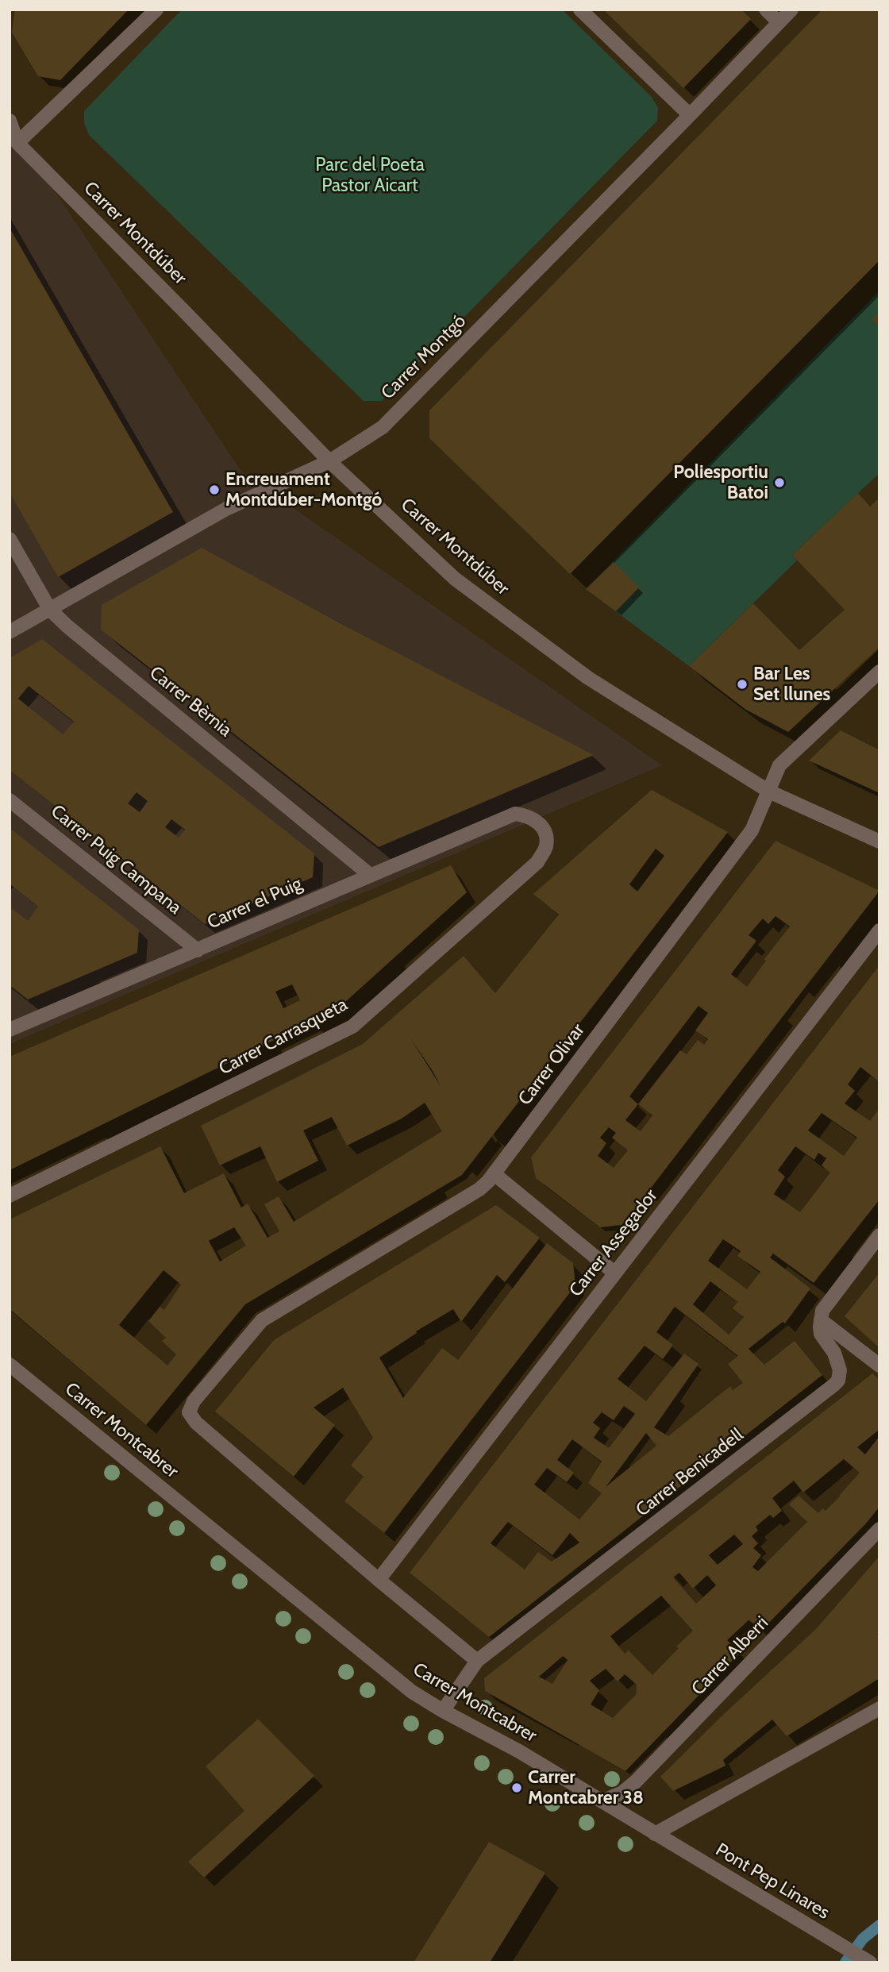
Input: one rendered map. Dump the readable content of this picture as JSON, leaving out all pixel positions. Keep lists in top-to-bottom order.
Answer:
{
  "streets": {
    "street": [
      "Carrer Montdúber",
      "Carrer Montgó",
      "Carrer Bèrnia",
      "Carrer Puig Campana",
      "Carrer el Puig",
      "Carrer Carrasqueta",
      "Carrer Olivar",
      "Carrer Assegador",
      "Carrer Montcabrer",
      "Carrer Benicadell",
      "Carrer Alberri",
      "Pont Pep Linares"
    ]
  },
  "crossings": [
    ["Carrer Montdúber", "Carrer Montgó"],
    ["Carrer Montdúber", "Carrer Olivar"],
    ["Carrer Montgó", "Carrer Bèrnia"],
    ["Carrer Bèrnia", "Carrer el Puig"],
    ["Carrer Puig Campana", "Carrer el Puig"],
    ["Carrer el Puig", "Carrer Carrasqueta"],
    ["Carrer Olivar", "Carrer Montcabrer"],
    ["Carrer Assegador", "Carrer Montcabrer"],
    ["Carrer Montcabrer", "Carrer Benicadell"],
    ["Carrer Montcabrer", "Carrer Alberri"],
    ["Carrer Montcabrer", "Pont Pep Linares"]
  ],
  "parks": ["Parc del Poeta Pastor Aicart"],
  "places": [
    "Poliesportiu Batoi",
    "Encreuament Montdúber-Montgó",
    "Bar Les Set llunes",
    "Carrer Montcabrer 38"
  ]
}
